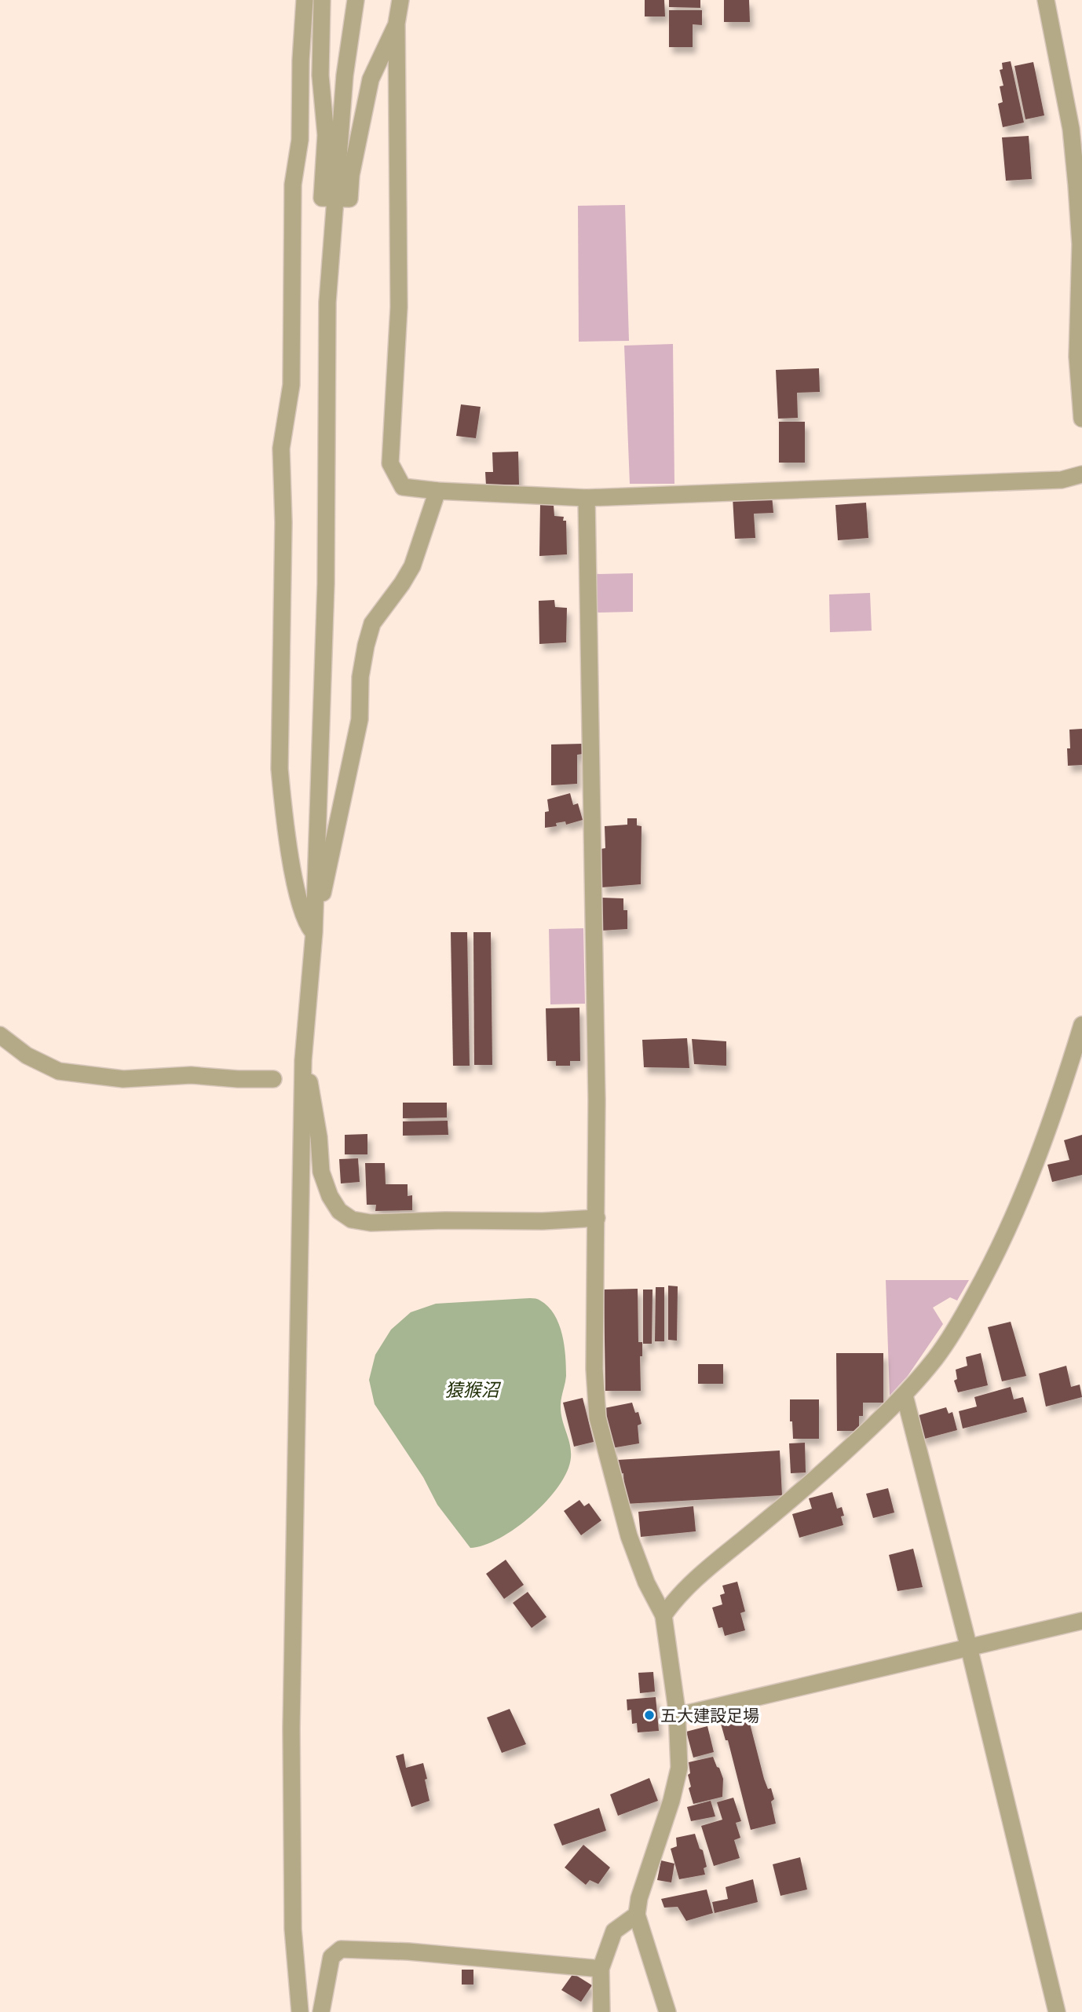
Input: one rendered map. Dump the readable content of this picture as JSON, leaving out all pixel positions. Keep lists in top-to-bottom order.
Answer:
{
  "water": ["猿猴沼"],
  "places": ["五大建設足場"]
}
